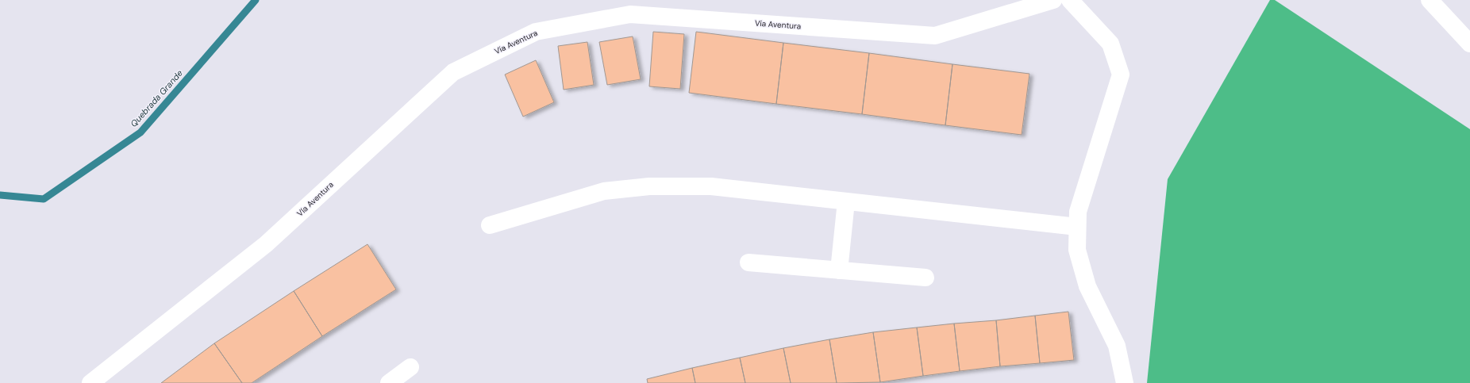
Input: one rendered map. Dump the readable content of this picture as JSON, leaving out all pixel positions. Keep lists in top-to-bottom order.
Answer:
{
  "streets": {
    "street": ["Vía Aventura"]
  },
  "water": ["Quebrada Grande"]
}
